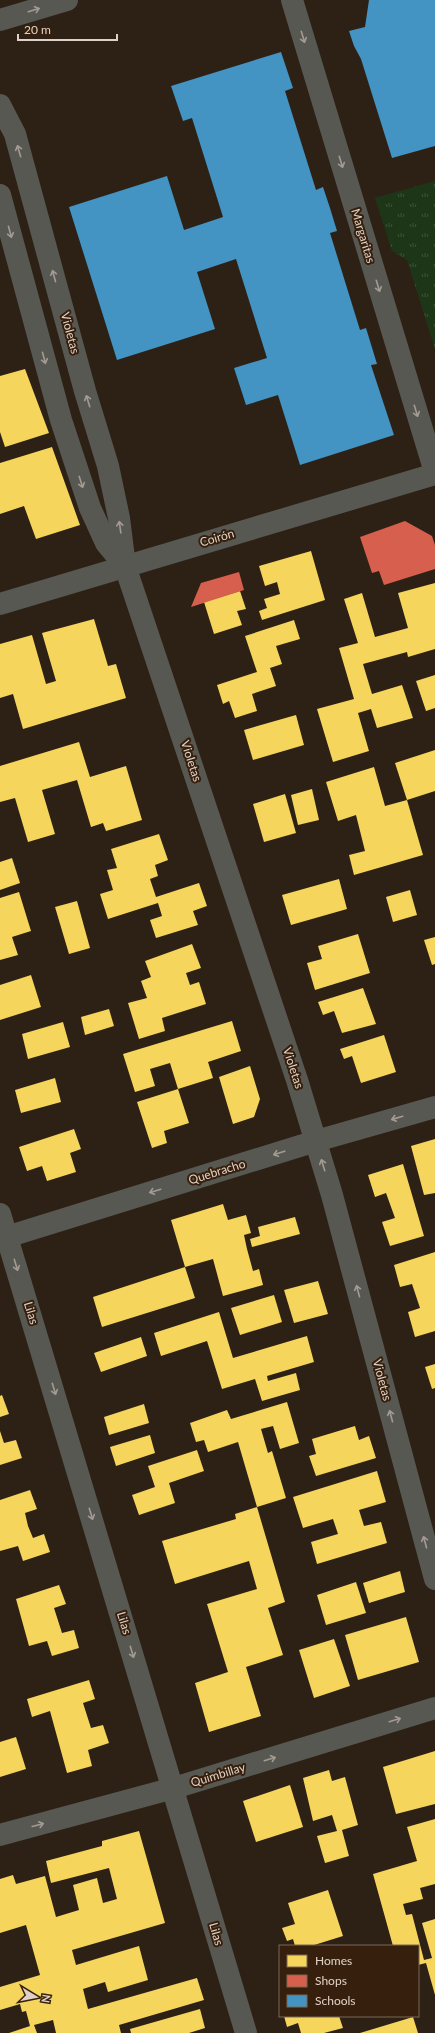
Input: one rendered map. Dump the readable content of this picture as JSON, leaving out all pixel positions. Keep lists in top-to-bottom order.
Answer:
{
  "streets": {
    "street": [
      "Margaritas",
      "Violetas",
      "Coirón",
      "Quebracho",
      "Lilas",
      "Quimbillay"
    ]
  },
  "crossings": [
    ["Margaritas", "Coirón"],
    ["Violetas", "Coirón"],
    ["Violetas", "Quebracho"],
    ["Quebracho", "Lilas"],
    ["Lilas", "Quimbillay"]
  ],
  "one_way": [
    "Margaritas",
    "Quebracho",
    "Lilas",
    "Quimbillay"
  ],
  "legend": ["Homes", "Shops", "Schools"],
  "scale_bar": "20 m",
  "north": "right"
}
